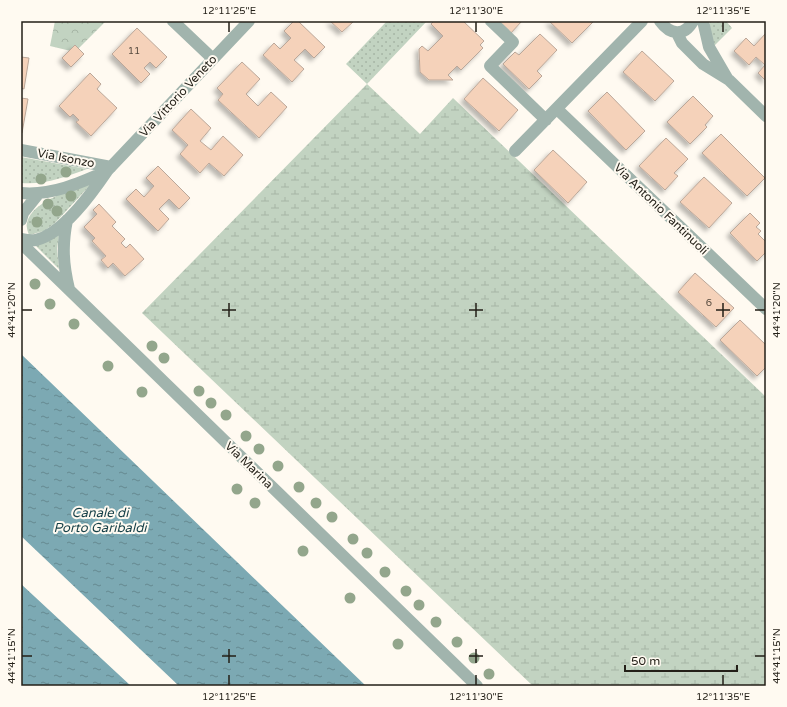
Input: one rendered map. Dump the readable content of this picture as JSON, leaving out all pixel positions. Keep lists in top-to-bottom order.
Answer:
{
  "streets": {
    "street": [
      "Via Vittorio Veneto",
      "Via Isonzo",
      "Via Antonio Fantinuoli",
      "Via Marina"
    ]
  },
  "crossings": [
    ["Via Vittorio Veneto", "Via Isonzo"]
  ],
  "water": ["Canale di Porto Garibaldi"],
  "house_numbers": ["11", "6"],
  "scale_bar": "50 m",
  "coordinates": [
    "12°11'25\"E",
    "12°11'30\"E",
    "12°11'35\"E",
    "44°41'20\"N",
    "44°41'15\"N"
  ]
}
